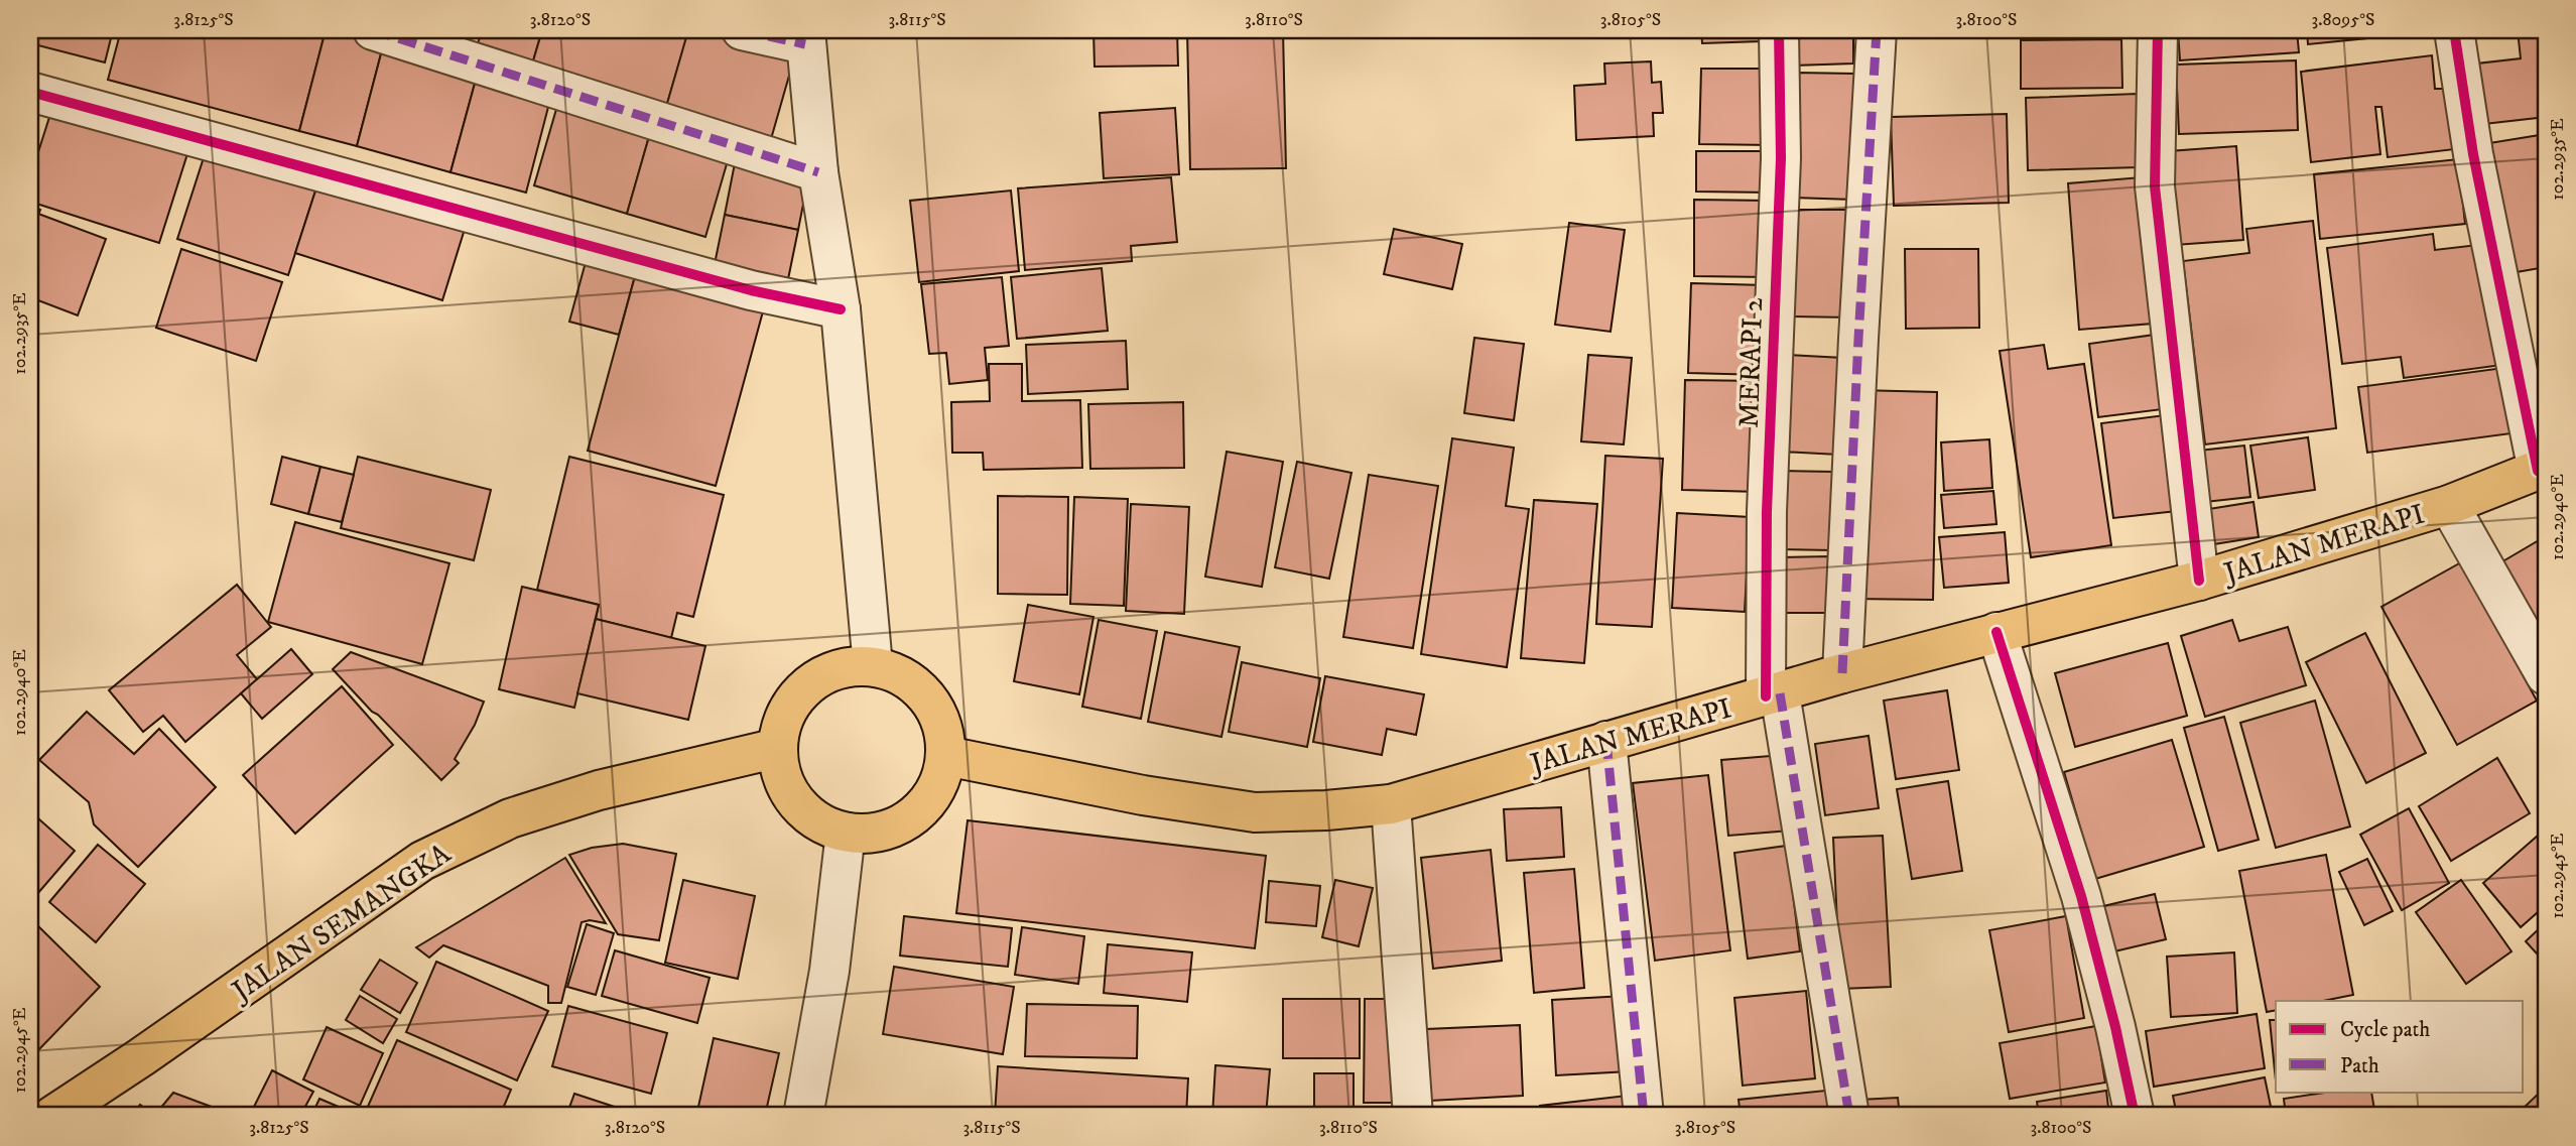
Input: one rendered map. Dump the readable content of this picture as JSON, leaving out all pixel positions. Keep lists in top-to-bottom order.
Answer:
{
  "streets": {
    "main road": ["JALAN MERAPI", "JALAN SEMANGKA"],
    "street": ["MERAPI 2"]
  },
  "crossings": [
    ["MERAPI 2", "JALAN MERAPI"],
    ["JALAN MERAPI", "JALAN SEMANGKA"]
  ],
  "legend": ["Cycle path", "Path"],
  "coordinates": [
    "3.8125°S",
    "3.8120°S",
    "3.8115°S",
    "3.8110°S",
    "3.8105°S",
    "3.8100°S",
    "3.8095°S",
    "102.2935°E",
    "102.2940°E",
    "102.2945°E"
  ]
}
